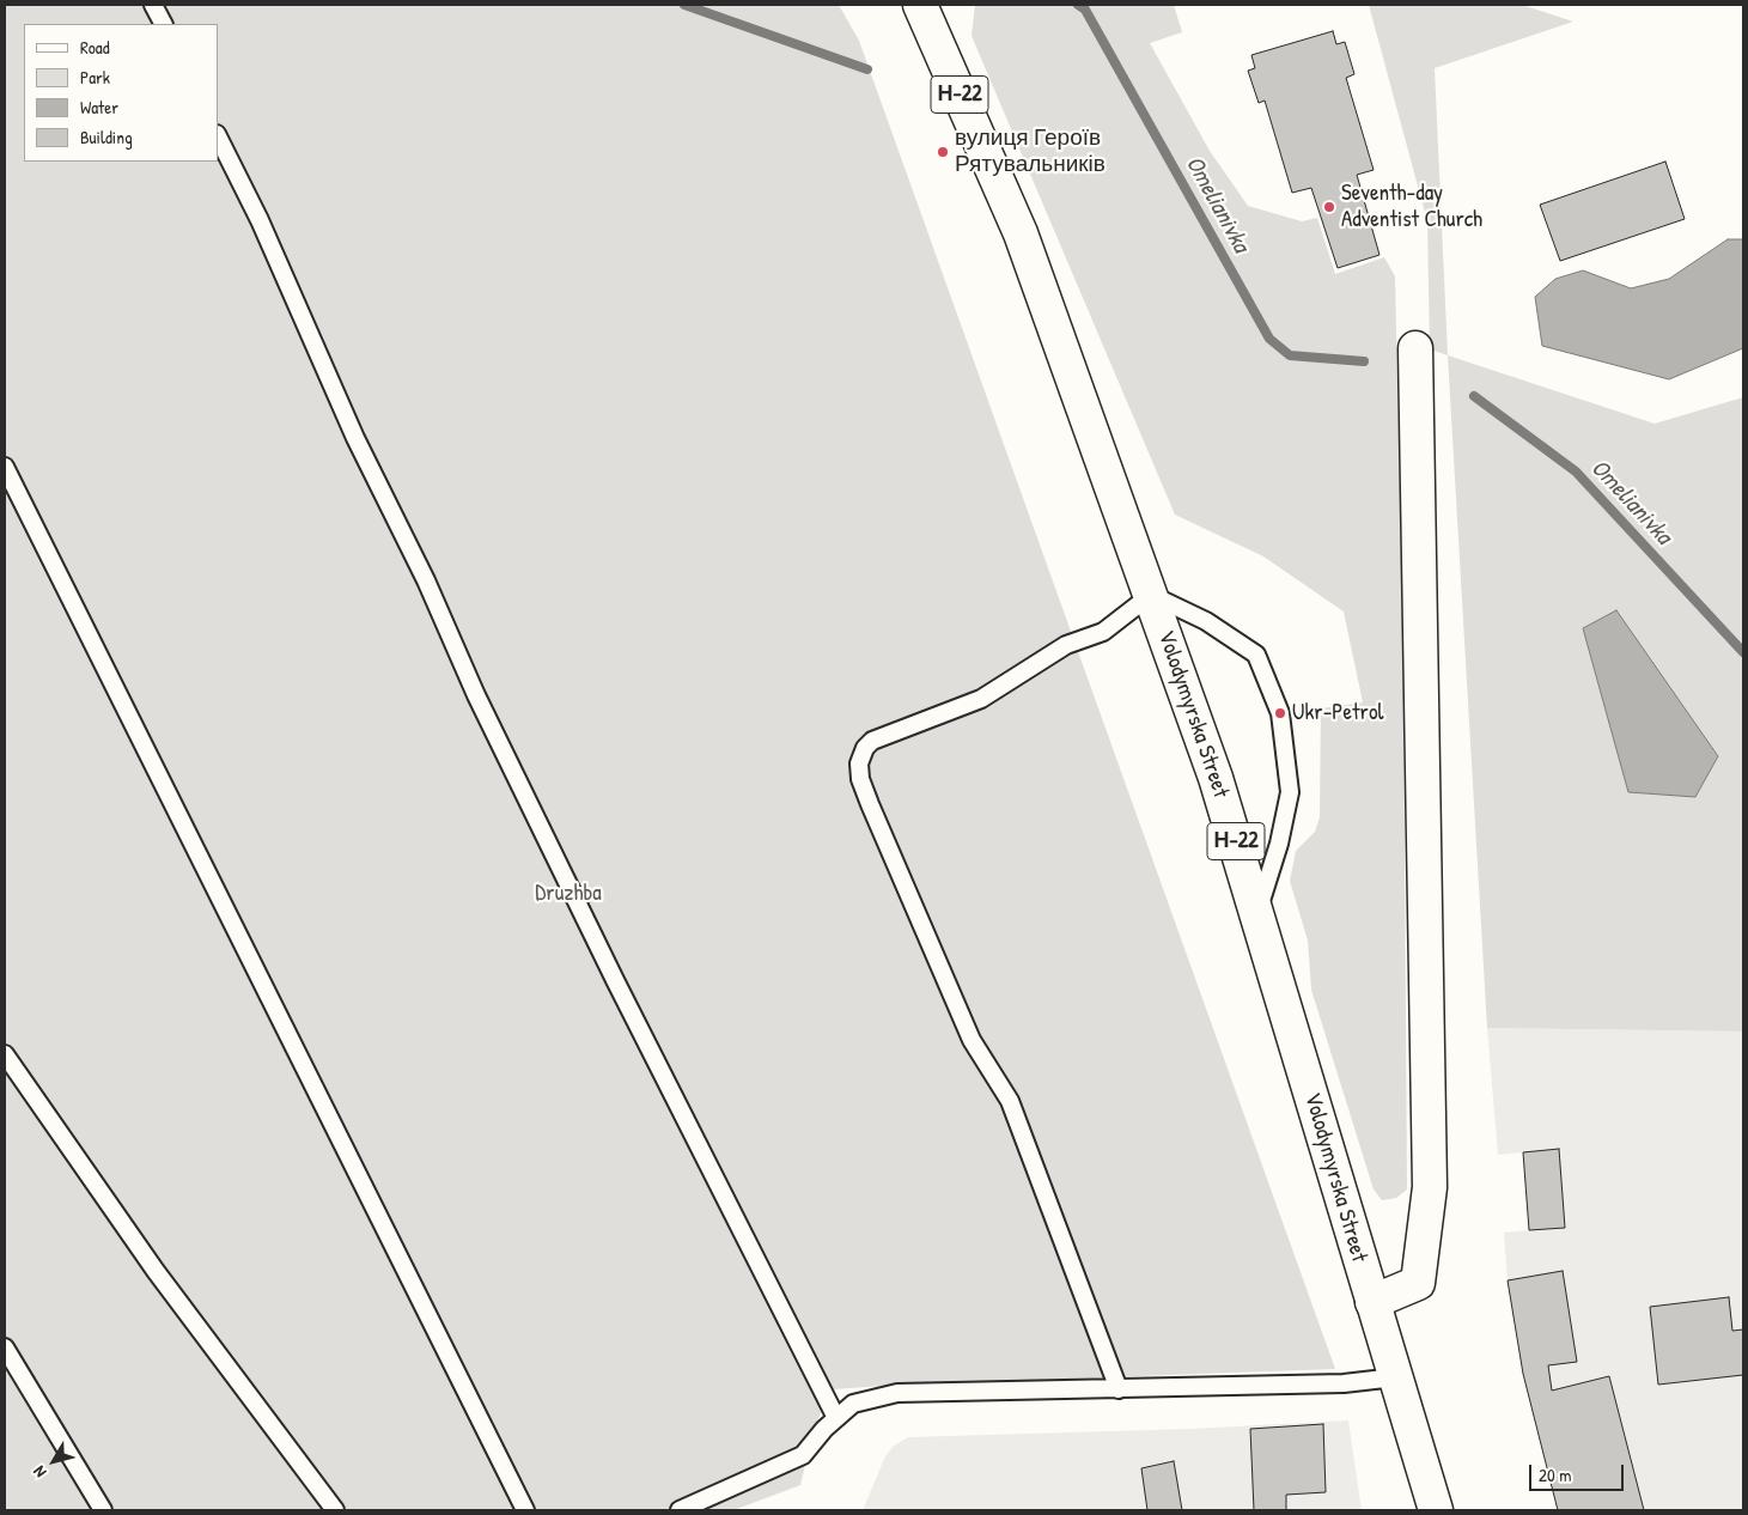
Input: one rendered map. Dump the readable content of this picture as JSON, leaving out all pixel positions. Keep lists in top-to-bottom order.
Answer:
{
  "streets": {
    "main road": ["Н-22", "Volodymyrska Street"]
  },
  "water": ["Omelianivka"],
  "parks": ["Druzhba"],
  "places": ["вулиця Героїв Рятувальників", "Seventh-day Adventist Church", "Ukr-Petrol"],
  "legend": [
    "Road",
    "Park",
    "Water",
    "Building"
  ],
  "scale_bar": "20 m",
  "north": "bottom left"
}
